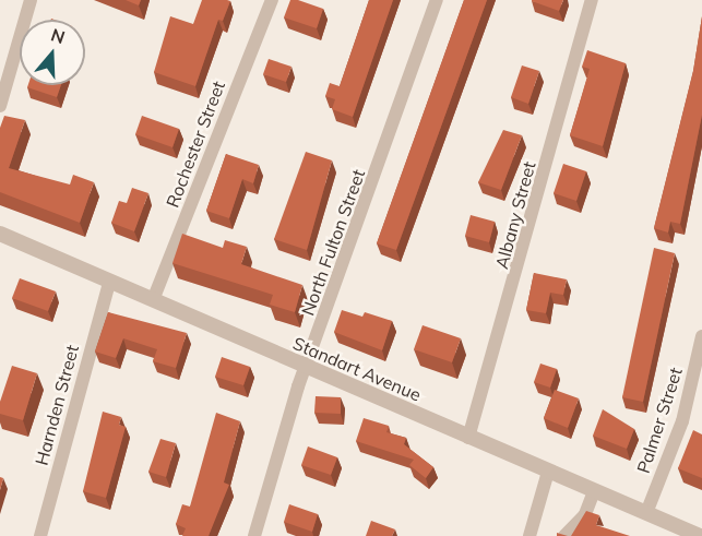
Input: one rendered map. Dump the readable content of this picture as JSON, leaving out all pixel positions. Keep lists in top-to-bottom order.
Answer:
{
  "streets": {
    "street": [
      "Rochester Street",
      "Albany Street",
      "North Fulton Street",
      "Standart Avenue",
      "Harnden Street",
      "Palmer Street"
    ]
  },
  "crossings": [
    ["Rochester Street", "Standart Avenue"],
    ["Albany Street", "Standart Avenue"],
    ["North Fulton Street", "Standart Avenue"],
    ["Standart Avenue", "Harnden Street"],
    ["Standart Avenue", "Palmer Street"]
  ],
  "north": "top"
}
